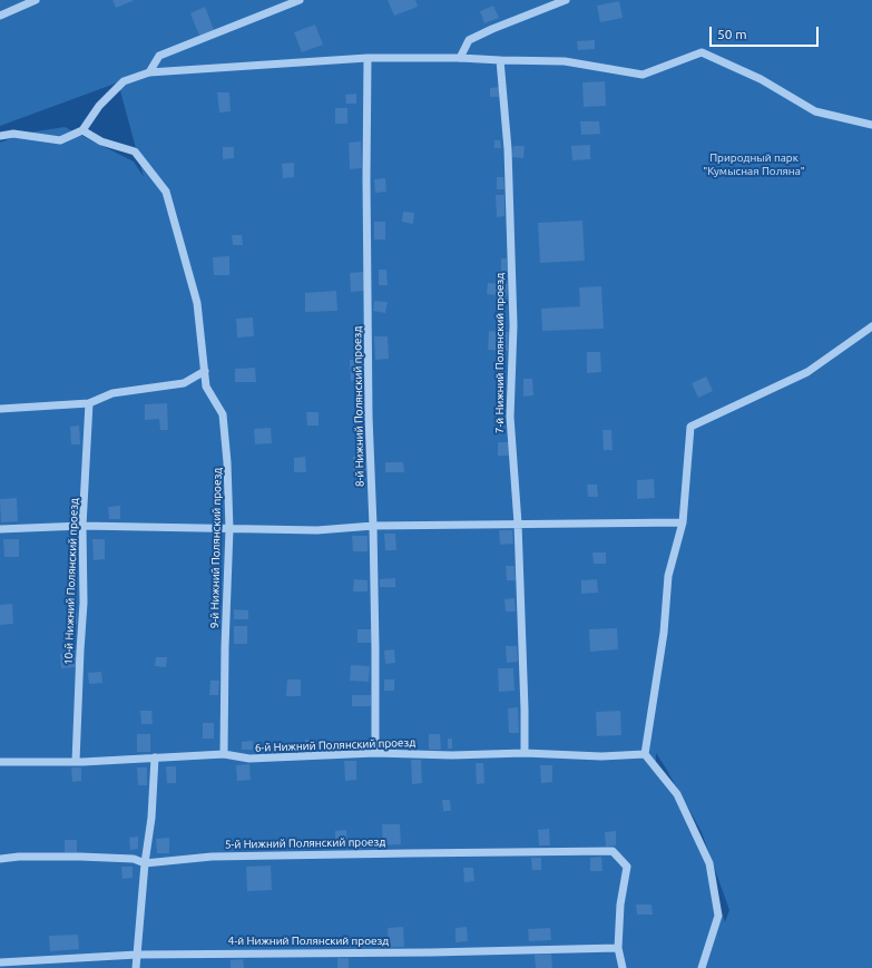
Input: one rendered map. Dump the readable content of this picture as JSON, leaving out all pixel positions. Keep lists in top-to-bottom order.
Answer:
{
  "streets": {
    "street": [
      "7-й Нижний Полянский проезд",
      "8-й Нижний Полянский проезд",
      "9-й Нижний Полянский проезд",
      "10-й Нижний Полянский проезд",
      "6-й Нижний Полянский проезд",
      "5-й Нижний Полянский проезд",
      "4-й Нижний Полянский проезд"
    ]
  },
  "crossings": [
    ["7-й Нижний Полянский проезд", "6-й Нижний Полянский проезд"],
    ["8-й Нижний Полянский проезд", "6-й Нижний Полянский проезд"],
    ["9-й Нижний Полянский проезд", "6-й Нижний Полянский проезд"],
    ["10-й Нижний Полянский проезд", "6-й Нижний Полянский проезд"],
    ["5-й Нижний Полянский проезд", "4-й Нижний Полянский проезд"]
  ],
  "parks": ["Природный парк \"Кумысная Поляна\""],
  "scale_bar": "50 m"
}
